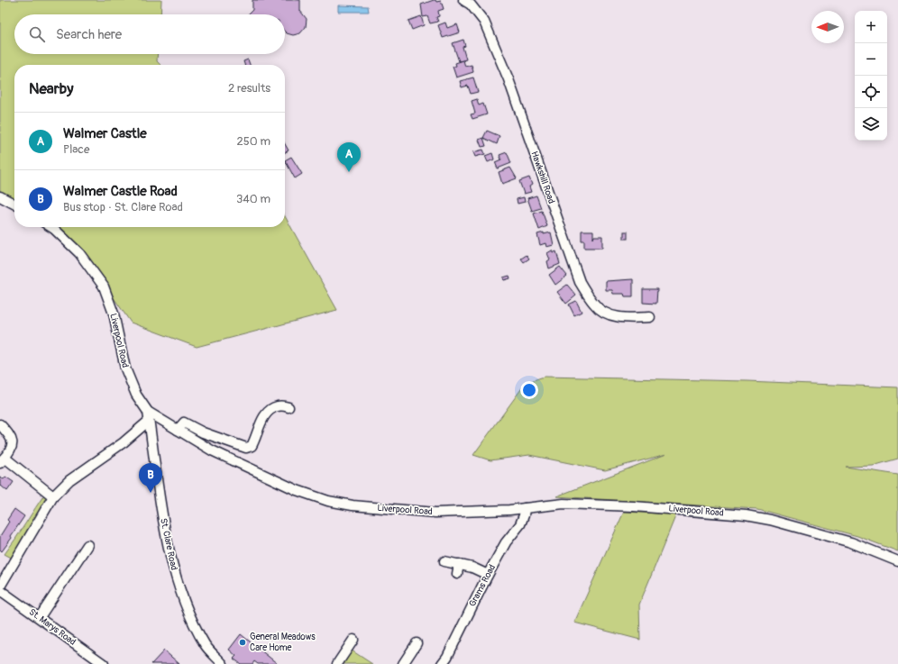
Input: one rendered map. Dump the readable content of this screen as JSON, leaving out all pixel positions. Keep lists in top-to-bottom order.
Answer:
{
  "streets": {
    "street": [
      "Hawkshill Road",
      "Liverpool Road",
      "St. Clare Road",
      "Grams Road",
      "St. Marys Road"
    ]
  },
  "crossings": [
    ["Liverpool Road", "St. Clare Road"],
    ["Liverpool Road", "Grams Road"]
  ],
  "places": ["General Meadows Care Home"],
  "north": "left",
  "page": {
    "map_buttons": ["+", "−"],
    "search": "Search here",
    "heading": ["Nearby", "2 results"],
    "list": [
      {
        "mark": "A",
        "name": "Walmer Castle",
        "note": "Place",
        "value": "250 m"
      },
      {
        "mark": "B",
        "name": "Walmer Castle Road",
        "note": "Bus stop · St. Clare Road",
        "value": "340 m"
      }
    ],
    "pins": ["A", "B"]
  }
}
